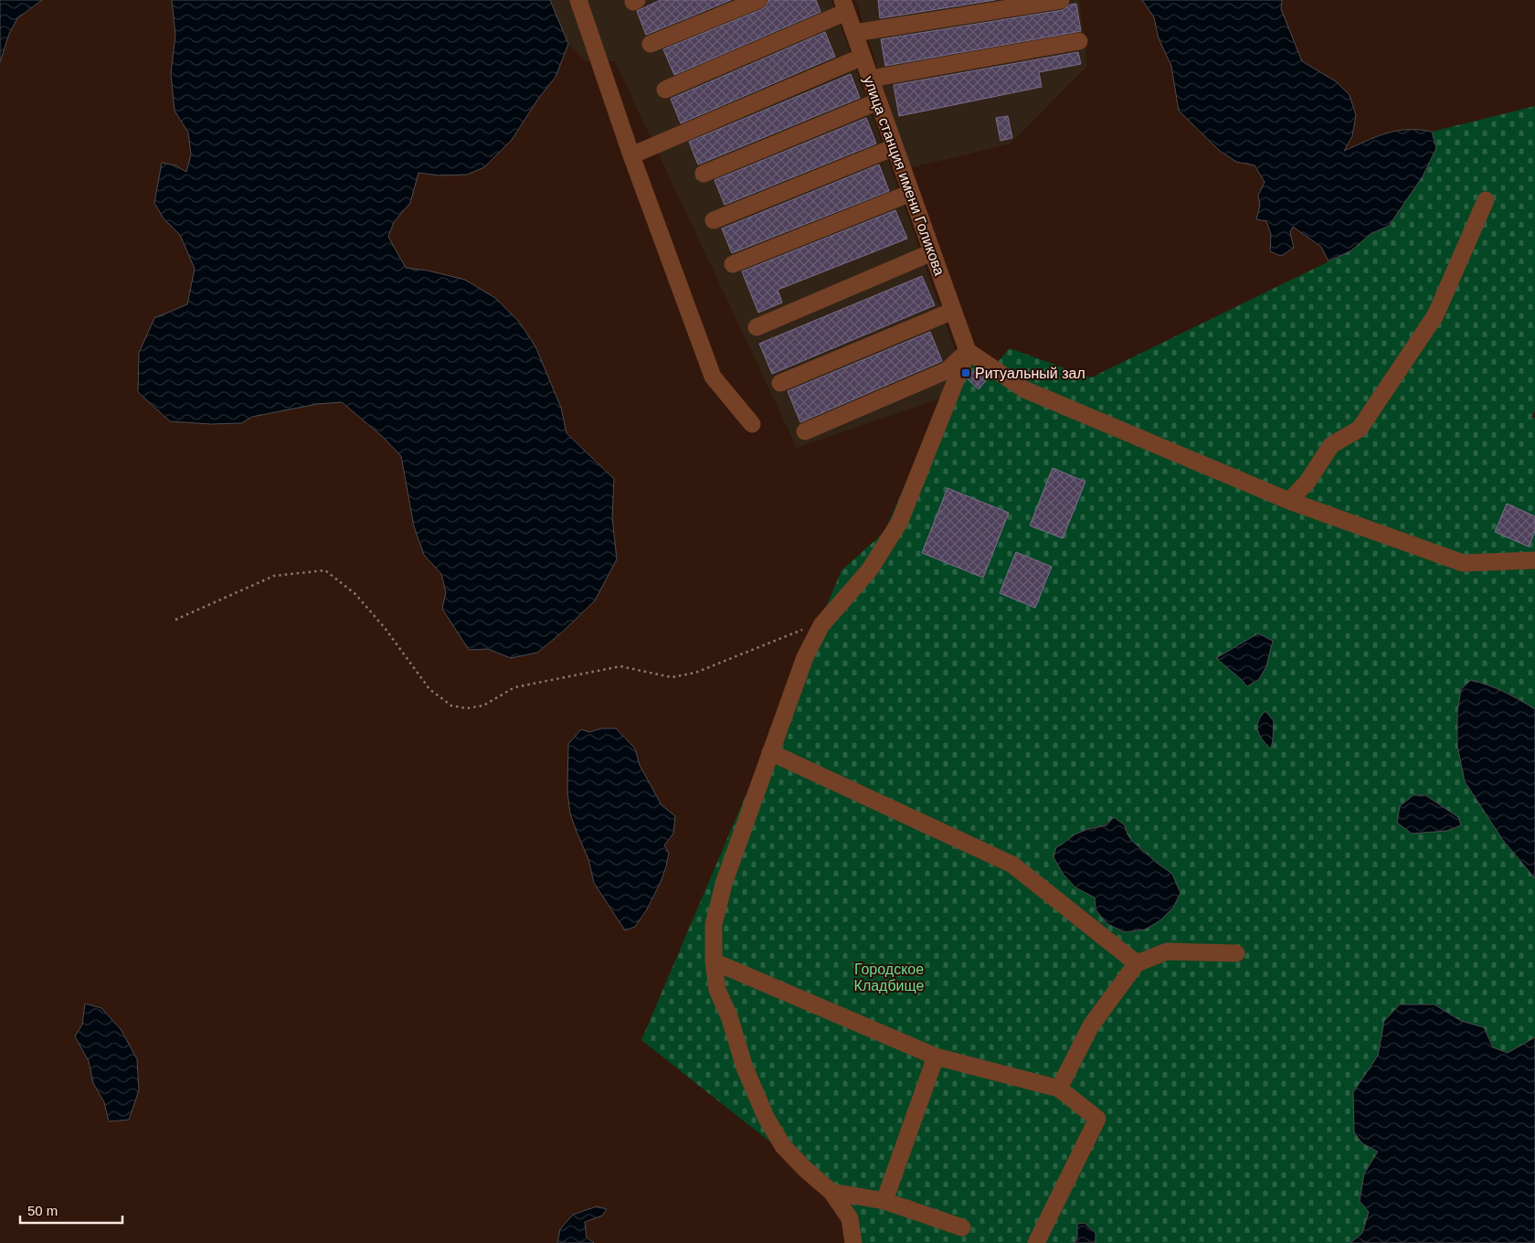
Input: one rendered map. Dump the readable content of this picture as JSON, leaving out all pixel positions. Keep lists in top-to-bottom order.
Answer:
{
  "streets": {
    "street": ["улица станция имени Голикова"]
  },
  "parks": ["Городское Кладбище"],
  "places": {
    "transit": ["Ритуальный зал"]
  },
  "scale_bar": "50 m"
}
